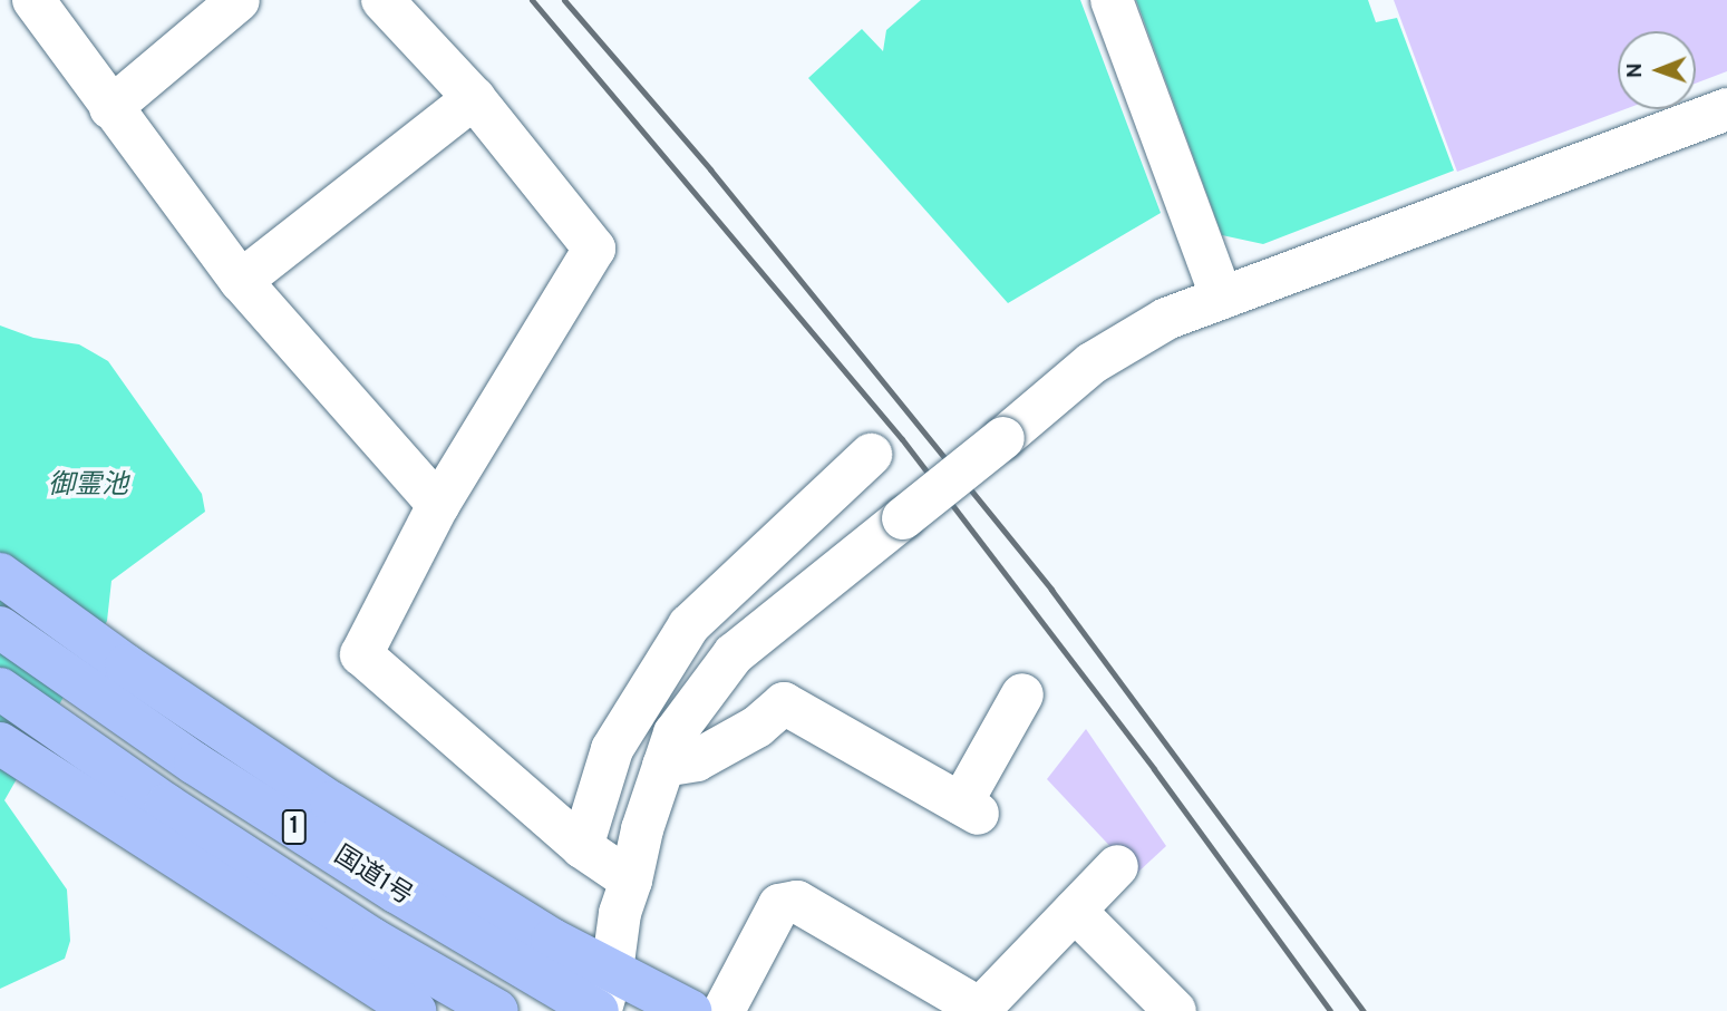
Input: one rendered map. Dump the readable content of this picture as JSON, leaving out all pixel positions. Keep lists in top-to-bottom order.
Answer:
{
  "streets": {
    "highway": ["1", "国道1号"]
  },
  "water": ["御霊池"],
  "north": "left"
}
